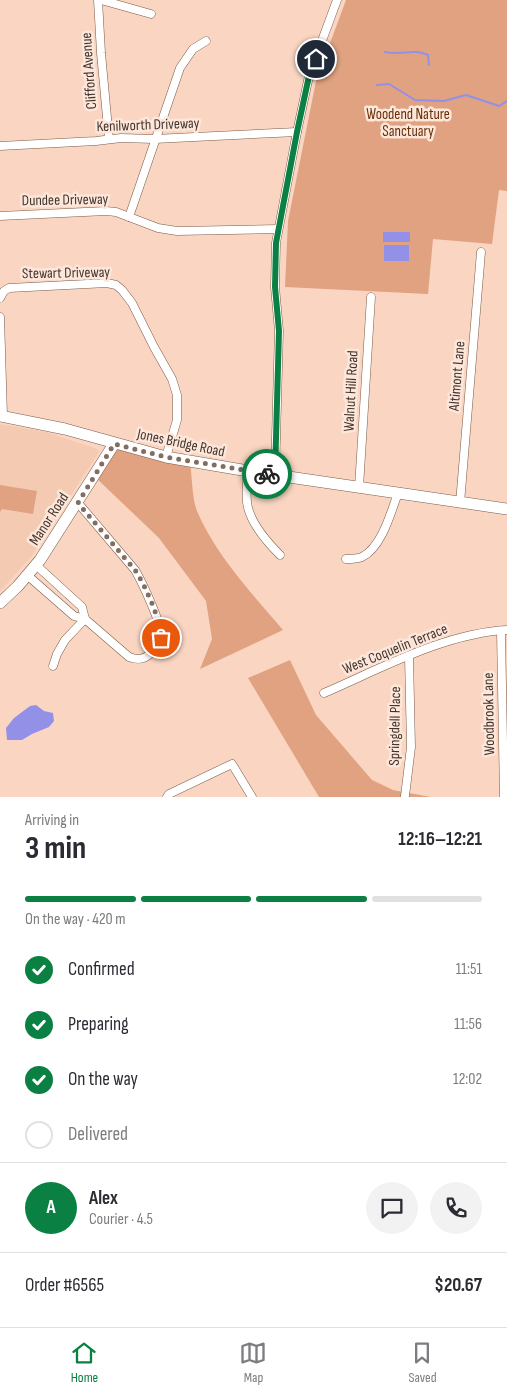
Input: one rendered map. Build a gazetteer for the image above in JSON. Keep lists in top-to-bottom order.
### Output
{
  "streets": {
    "main road": ["Jones Bridge Road", "Manor Road"],
    "street": [
      "Clifford Avenue",
      "Kenilworth Driveway",
      "Dundee Driveway",
      "Stewart Driveway",
      "Altimont Lane",
      "Walnut Hill Road",
      "West Coquelin Terrace",
      "Woodbrook Lane",
      "Springdell Place"
    ]
  },
  "crossings": [
    ["Clifford Avenue", "Kenilworth Driveway"],
    ["Stewart Driveway", "Jones Bridge Road"],
    ["Altimont Lane", "Jones Bridge Road"],
    ["Walnut Hill Road", "Jones Bridge Road"],
    ["Jones Bridge Road", "Manor Road"],
    ["West Coquelin Terrace", "Woodbrook Lane"],
    ["West Coquelin Terrace", "Springdell Place"]
  ],
  "parks": ["Woodend Nature Sanctuary"],
  "page": {
    "heading": ["3 min", "Arriving in", "12:16–12:21"],
    "panel": [
      "Alex",
      "Courier · 4.5",
      "Order #6565",
      "$20.67"
    ],
    "bar": "On the way · 420 m",
    "list": [
      ["Confirmed", "11:51"],
      ["Preparing", "11:56"],
      ["On the way", "12:02"],
      "Delivered"
    ],
    "round": "A",
    "tabs": ["Home", "Map", "Saved"]
  }
}
